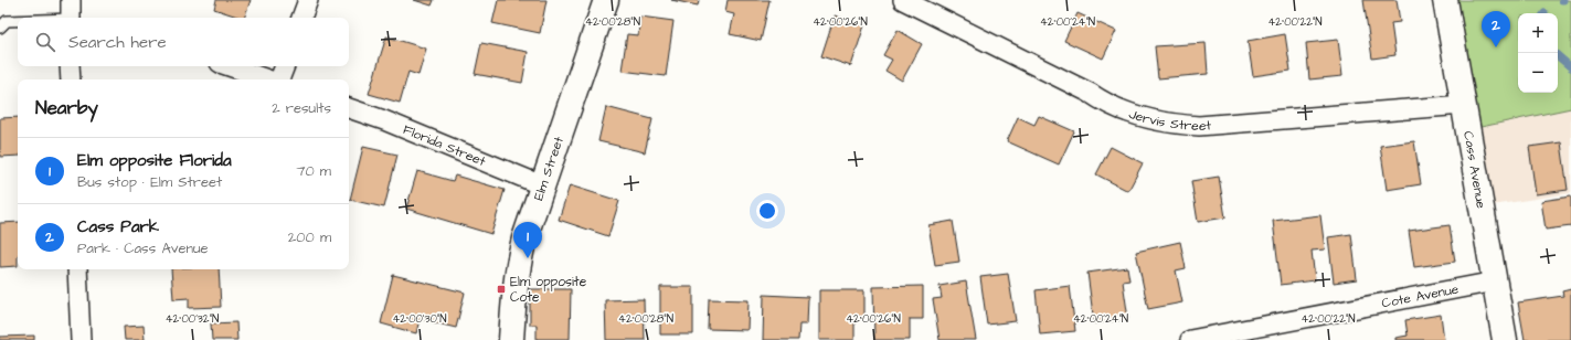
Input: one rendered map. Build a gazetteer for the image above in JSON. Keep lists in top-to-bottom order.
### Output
{
  "streets": {
    "street": [
      "Jervis Street",
      "Florida Street",
      "Elm Street",
      "Cass Avenue",
      "Cote Avenue"
    ]
  },
  "crossings": [
    ["Jervis Street", "Cass Avenue"],
    ["Florida Street", "Elm Street"],
    ["Cass Avenue", "Cote Avenue"]
  ],
  "places": {
    "transit": ["Elm opposite Cote"]
  },
  "page": {
    "pins": ["2", "1"],
    "map_buttons": ["+", "−"],
    "search": "Search here",
    "heading": ["Nearby", "2 results"],
    "list": [
      {
        "mark": "1",
        "name": "Elm opposite Florida",
        "note": "Bus stop · Elm Street",
        "value": "70 m"
      },
      {
        "mark": "2",
        "name": "Cass Park",
        "note": "Park · Cass Avenue",
        "value": "200 m"
      }
    ]
  },
  "coordinates": [
    "42°00'28\"N",
    "42°00'26\"N",
    "42°00'24\"N",
    "42°00'22\"N",
    "42°00'32\"N",
    "42°00'30\"N"
  ]
}
